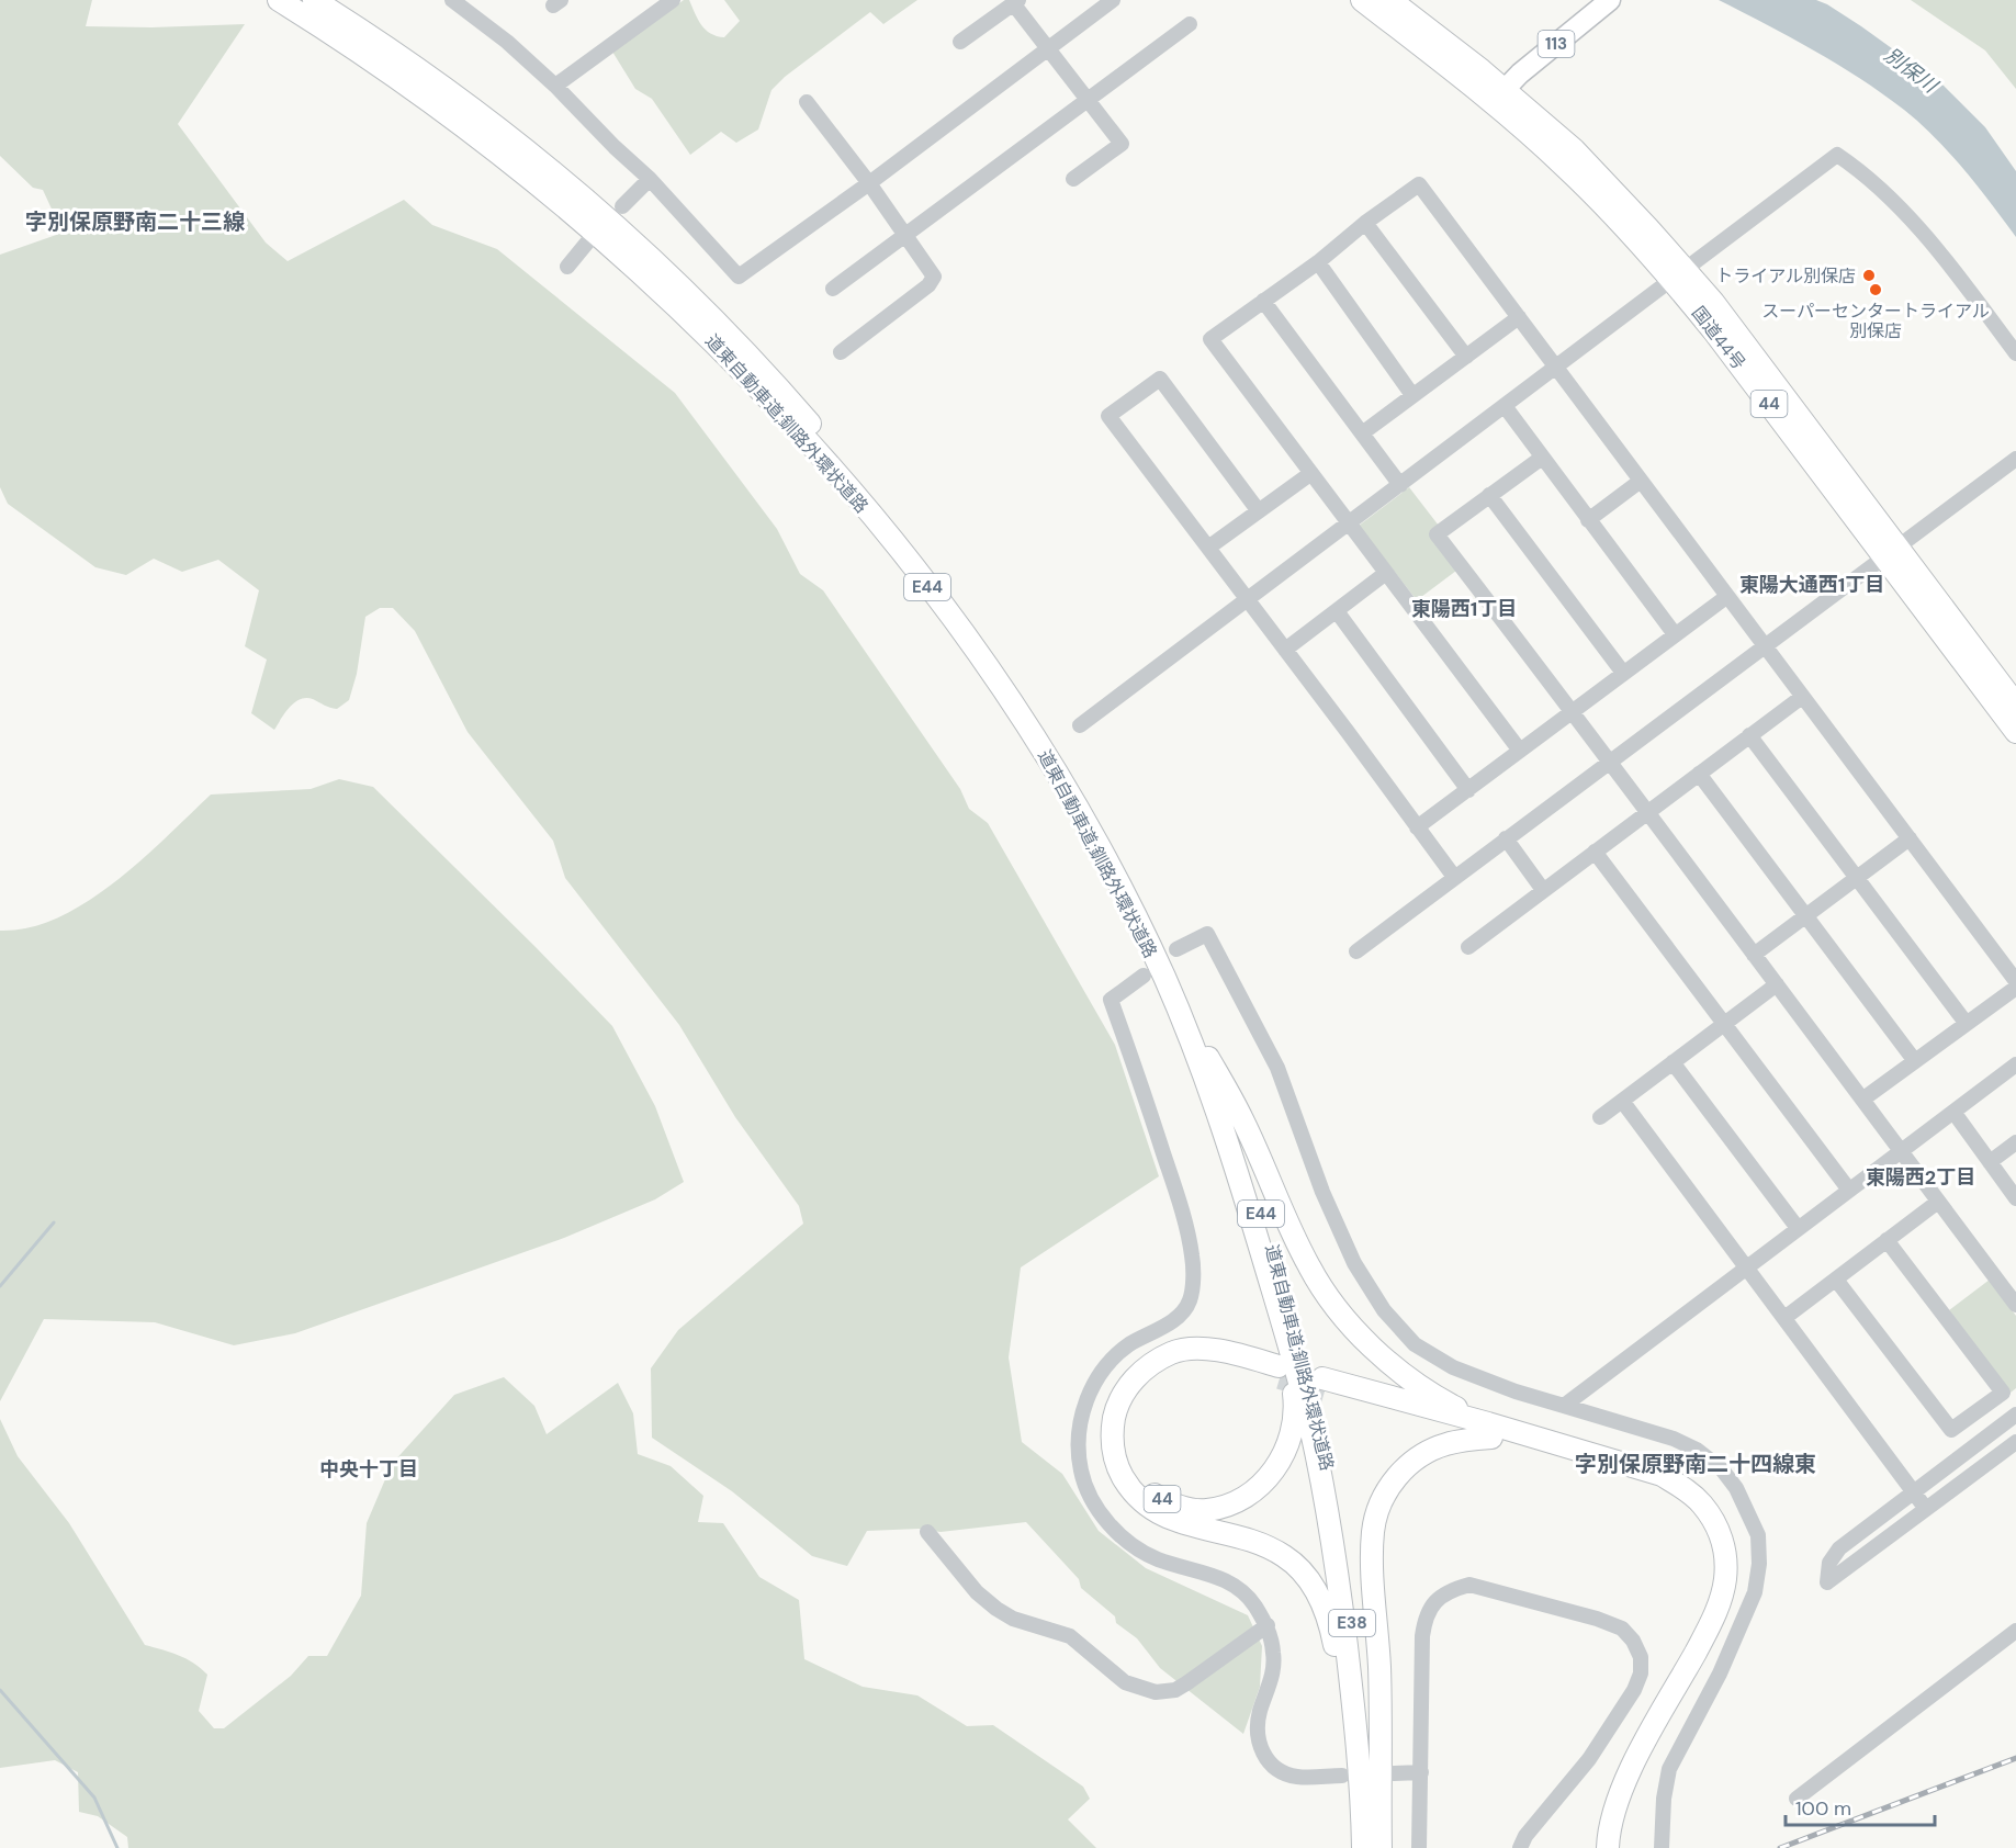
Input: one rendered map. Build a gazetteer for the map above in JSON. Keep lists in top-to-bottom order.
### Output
{
  "streets": {
    "highway": [
      "国道44号",
      "44",
      "道東自動車道;釧路外環状道路",
      "E44",
      "E38"
    ],
    "main road": ["113"]
  },
  "crossings": [
    ["113", "国道44号"],
    ["44", "道東自動車道;釧路外環状道路"]
  ],
  "districts": [
    "字別保原野南二十三線",
    "東陽大通西1丁目",
    "東陽西1丁目",
    "東陽西2丁目",
    "字別保原野南二十四線東",
    "中央十丁目"
  ],
  "water": ["別保川"],
  "places": ["トライアル別保店", "スーパーセンタートライアル 別保店"],
  "scale_bar": "100 m"
}
